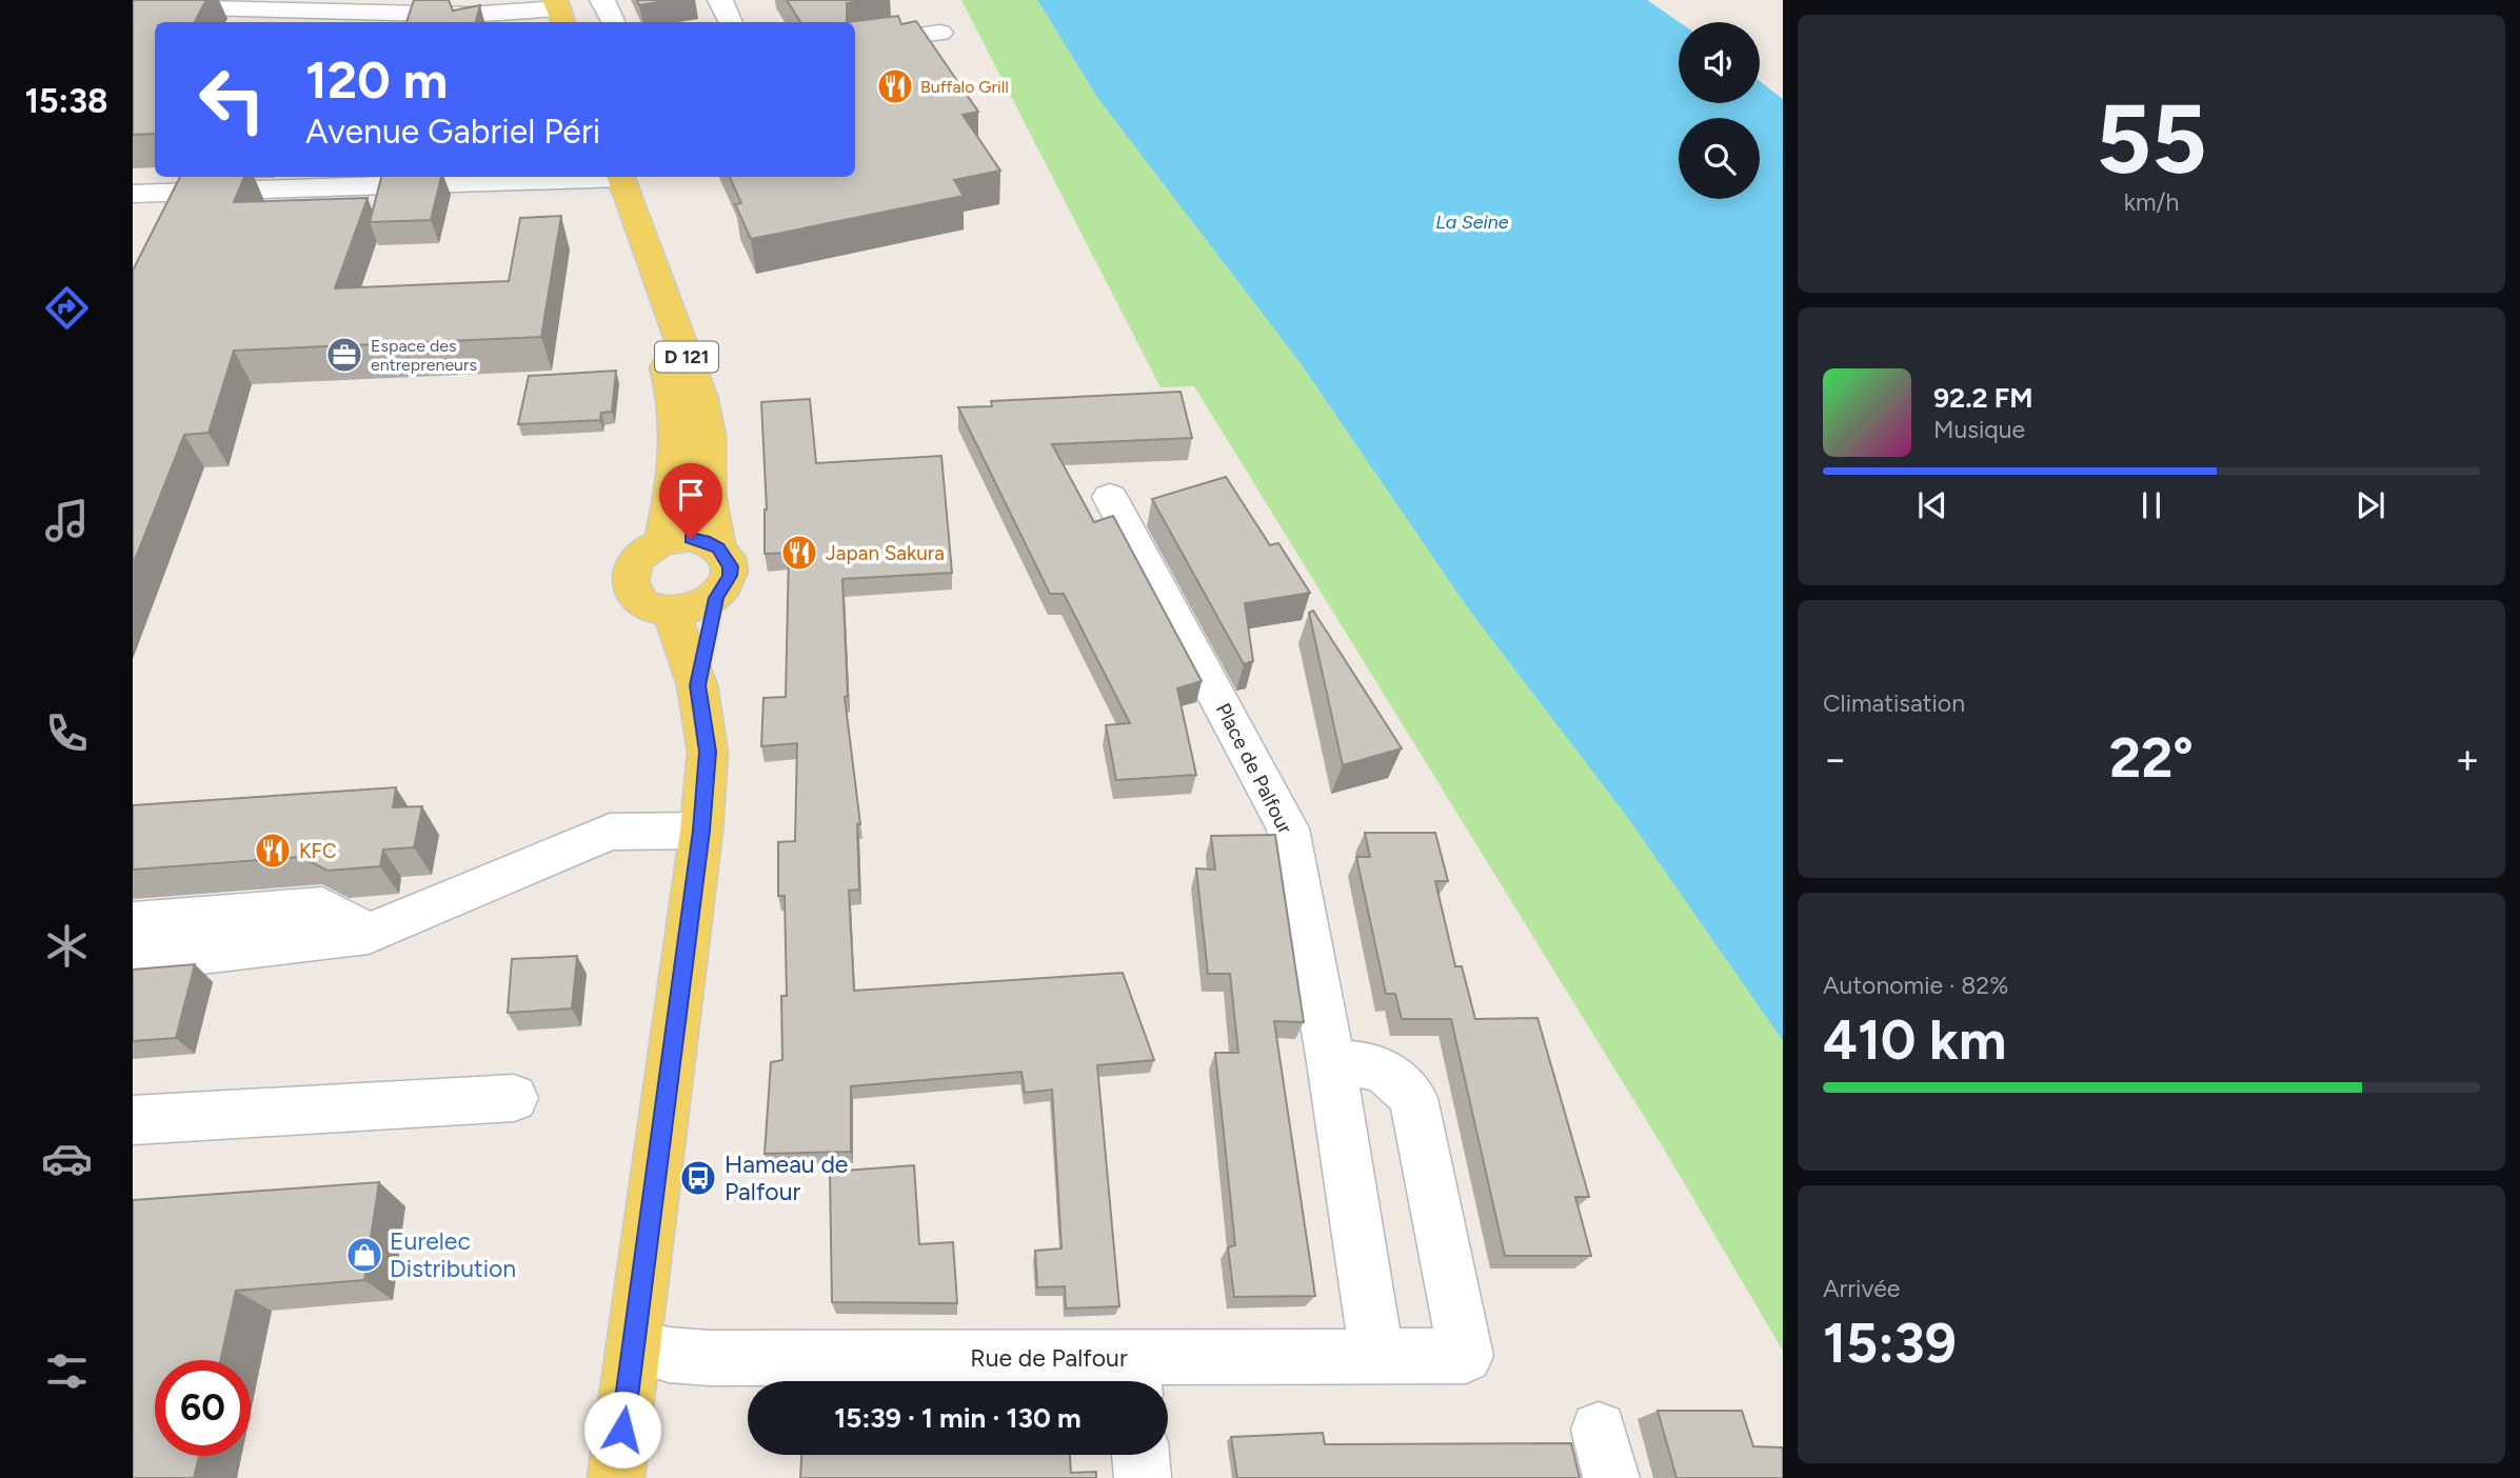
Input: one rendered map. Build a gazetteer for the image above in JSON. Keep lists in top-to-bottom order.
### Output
{
  "streets": {
    "main road": ["D 121"],
    "street": ["Place de Palfour", "Rue de Palfour"]
  },
  "crossings": [
    ["Place de Palfour", "Rue de Palfour"]
  ],
  "water": ["La Seine"],
  "places": {
    "restaurant": ["Buffalo Grill", "Japan Sakura", "KFC"],
    "office": ["Espace des entrepreneurs"],
    "bus stop": ["Hameau de Palfour"],
    "shop": ["Eurelec Distribution"]
  },
  "page": {
    "tabs": "15:38",
    "tile": [
      ["55", "km/h"],
      "Climatisation",
      ["Autonomie · 82%", "410 km"],
      ["Arrivée", "15:39"]
    ],
    "turn": ["120 m", "Avenue Gabriel Péri"],
    "song": ["92.2 FM", "Musique"],
    "heat": ["−", "22°", "+"],
    "limit": "60",
    "trip": "15:39 · 1 min · 130 m"
  }
}
